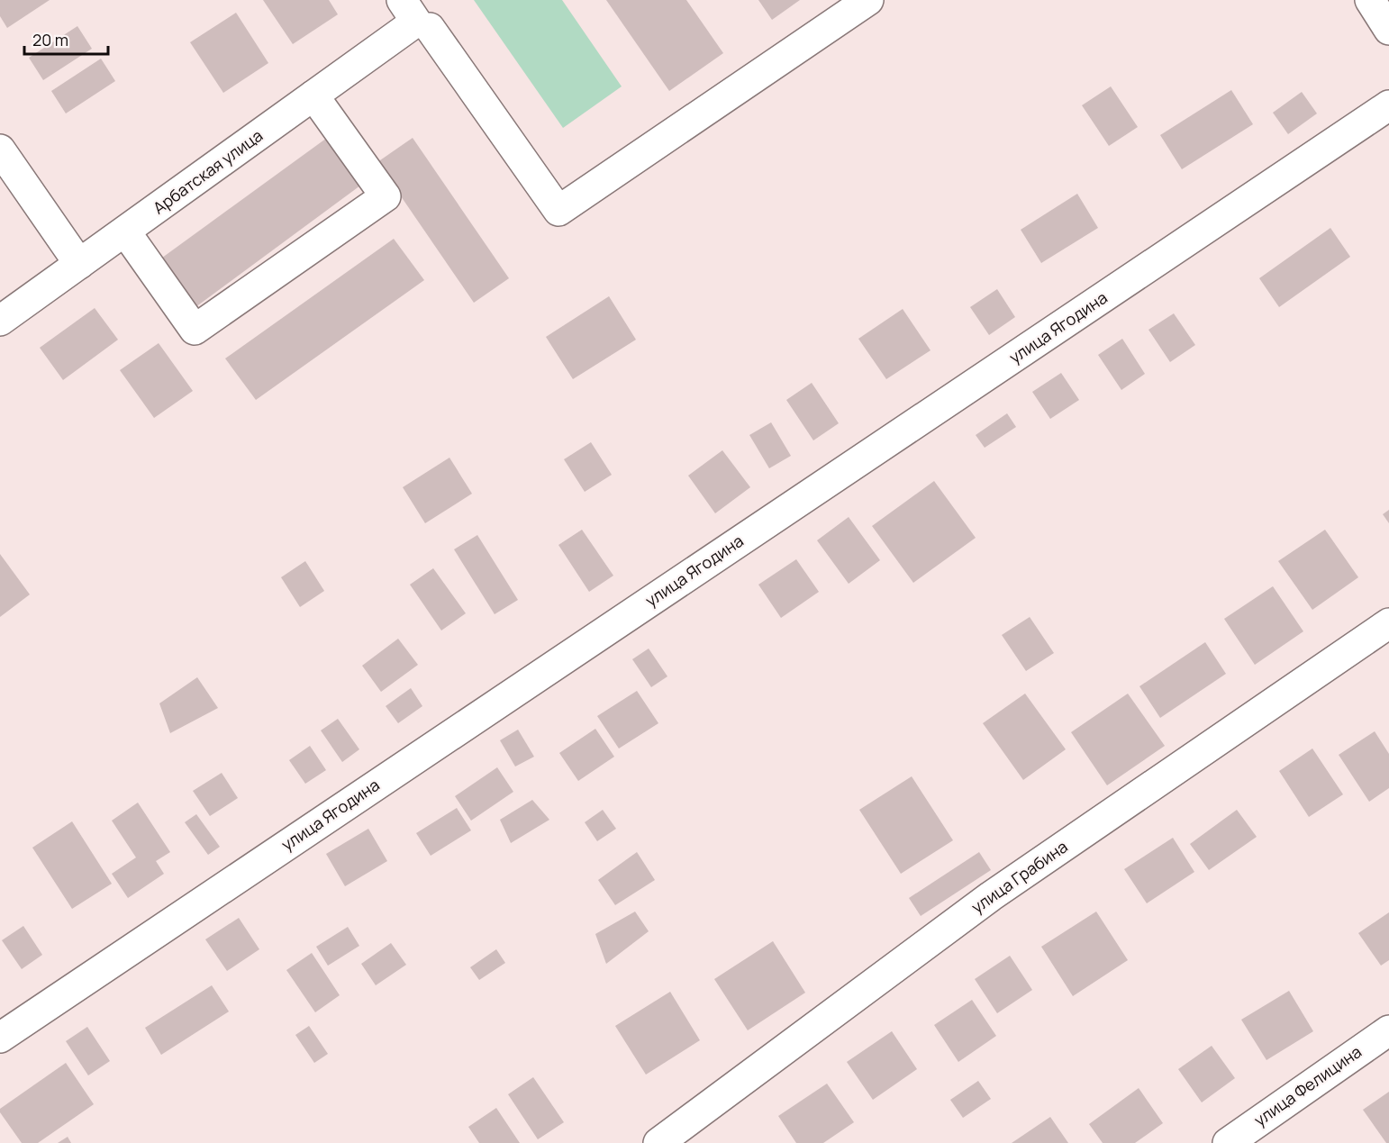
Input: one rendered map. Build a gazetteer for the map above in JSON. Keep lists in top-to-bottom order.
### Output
{
  "streets": {
    "street": [
      "Арбатская улица",
      "улица Ягодина",
      "улица Грабина",
      "улица Фелицина"
    ]
  },
  "scale_bar": "20 m"
}
